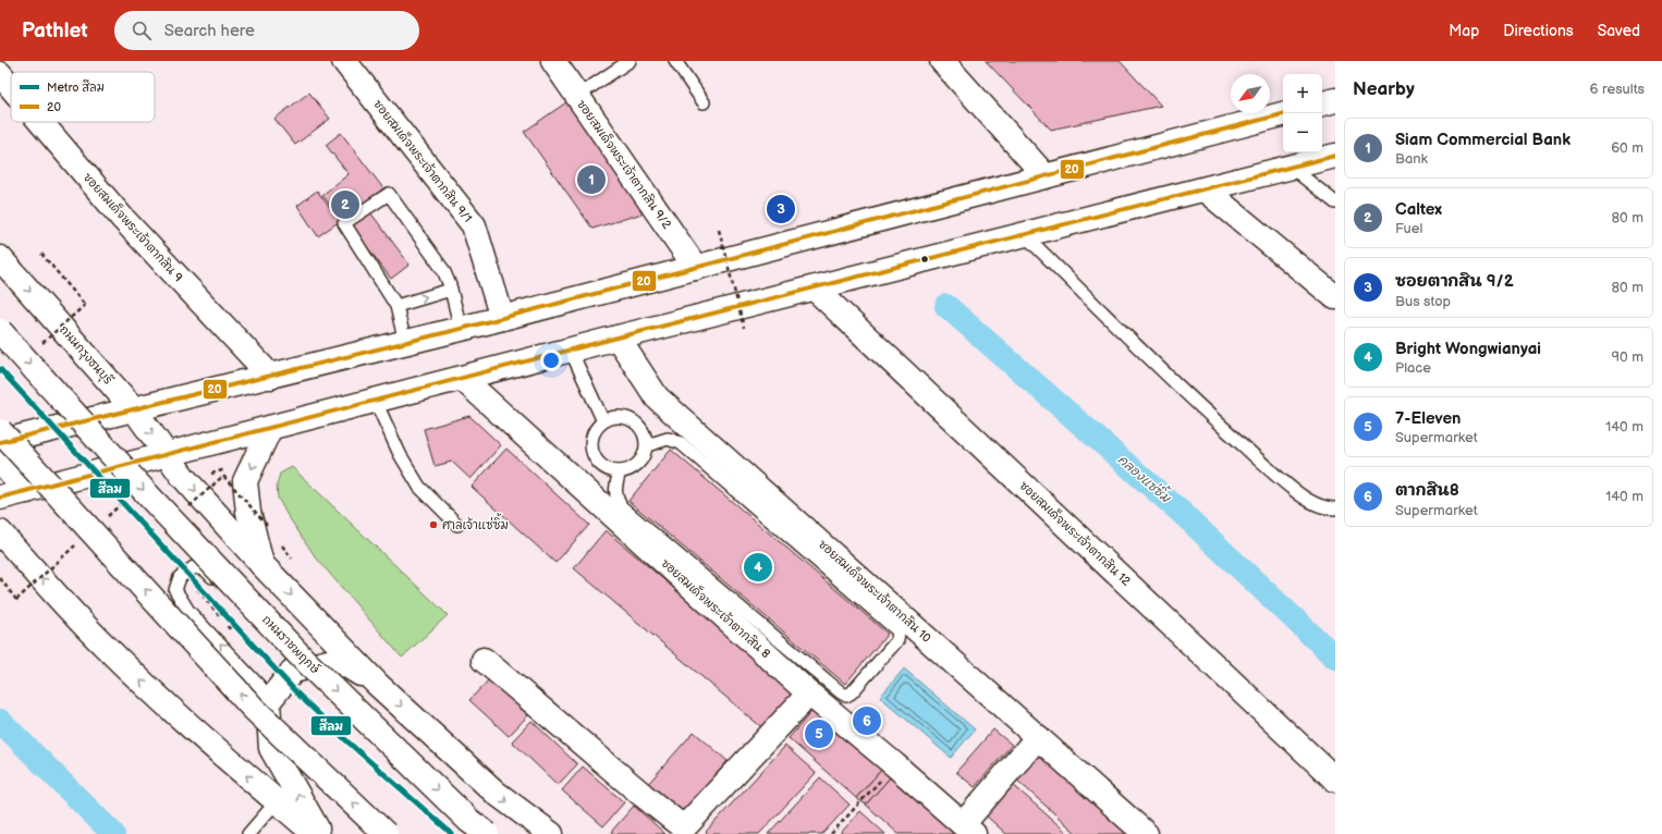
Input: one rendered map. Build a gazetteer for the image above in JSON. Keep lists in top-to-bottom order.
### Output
{
  "streets": {
    "main road": [
      "ซอยสมเด็จพระเจ้าตากสิน 9/1",
      "ซอยสมเด็จพระเจ้าตากสิน 9/2",
      "ซอยสมเด็จพระเจ้าตากสิน 9",
      "ถนนกรุงธนบุรี",
      "ซอยสมเด็จพระเจ้าตากสิน 12",
      "ซอยสมเด็จพระเจ้าตากสิน 10",
      "ซอยสมเด็จพระเจ้าตากสิน 8",
      "ถนนราชพฤกษ์"
    ]
  },
  "water": ["คลองแซ่ซิ้ม"],
  "places": ["ศาลเจ้าแซ่ซิ้ม"],
  "lines": ["transit line 20", "metro line สีลม"],
  "legend": ["Metro สีลม", "20"],
  "north": "bottom left",
  "page": {
    "header": "Pathlet",
    "search": "Search here",
    "nav": ["Map", "Directions", "Saved"],
    "heading": ["Nearby", "6 results"],
    "map_buttons": ["+", "−"],
    "list": [
      {
        "mark": "1",
        "name": "Siam Commercial Bank",
        "note": "Bank",
        "value": "60 m"
      },
      {
        "mark": "2",
        "name": "Caltex",
        "note": "Fuel",
        "value": "80 m"
      },
      {
        "mark": "3",
        "name": "ซอยตากสิน 9/2",
        "note": "Bus stop",
        "value": "80 m"
      },
      {
        "mark": "4",
        "name": "Bright Wongwianyai",
        "note": "Place",
        "value": "90 m"
      },
      {
        "mark": "5",
        "name": "7-Eleven",
        "note": "Supermarket",
        "value": "140 m"
      },
      {
        "mark": "6",
        "name": "ตากสิน8",
        "note": "Supermarket",
        "value": "140 m"
      }
    ],
    "pins": [
      "1",
      "2",
      "3",
      "4",
      "6",
      "5"
    ]
  }
}
